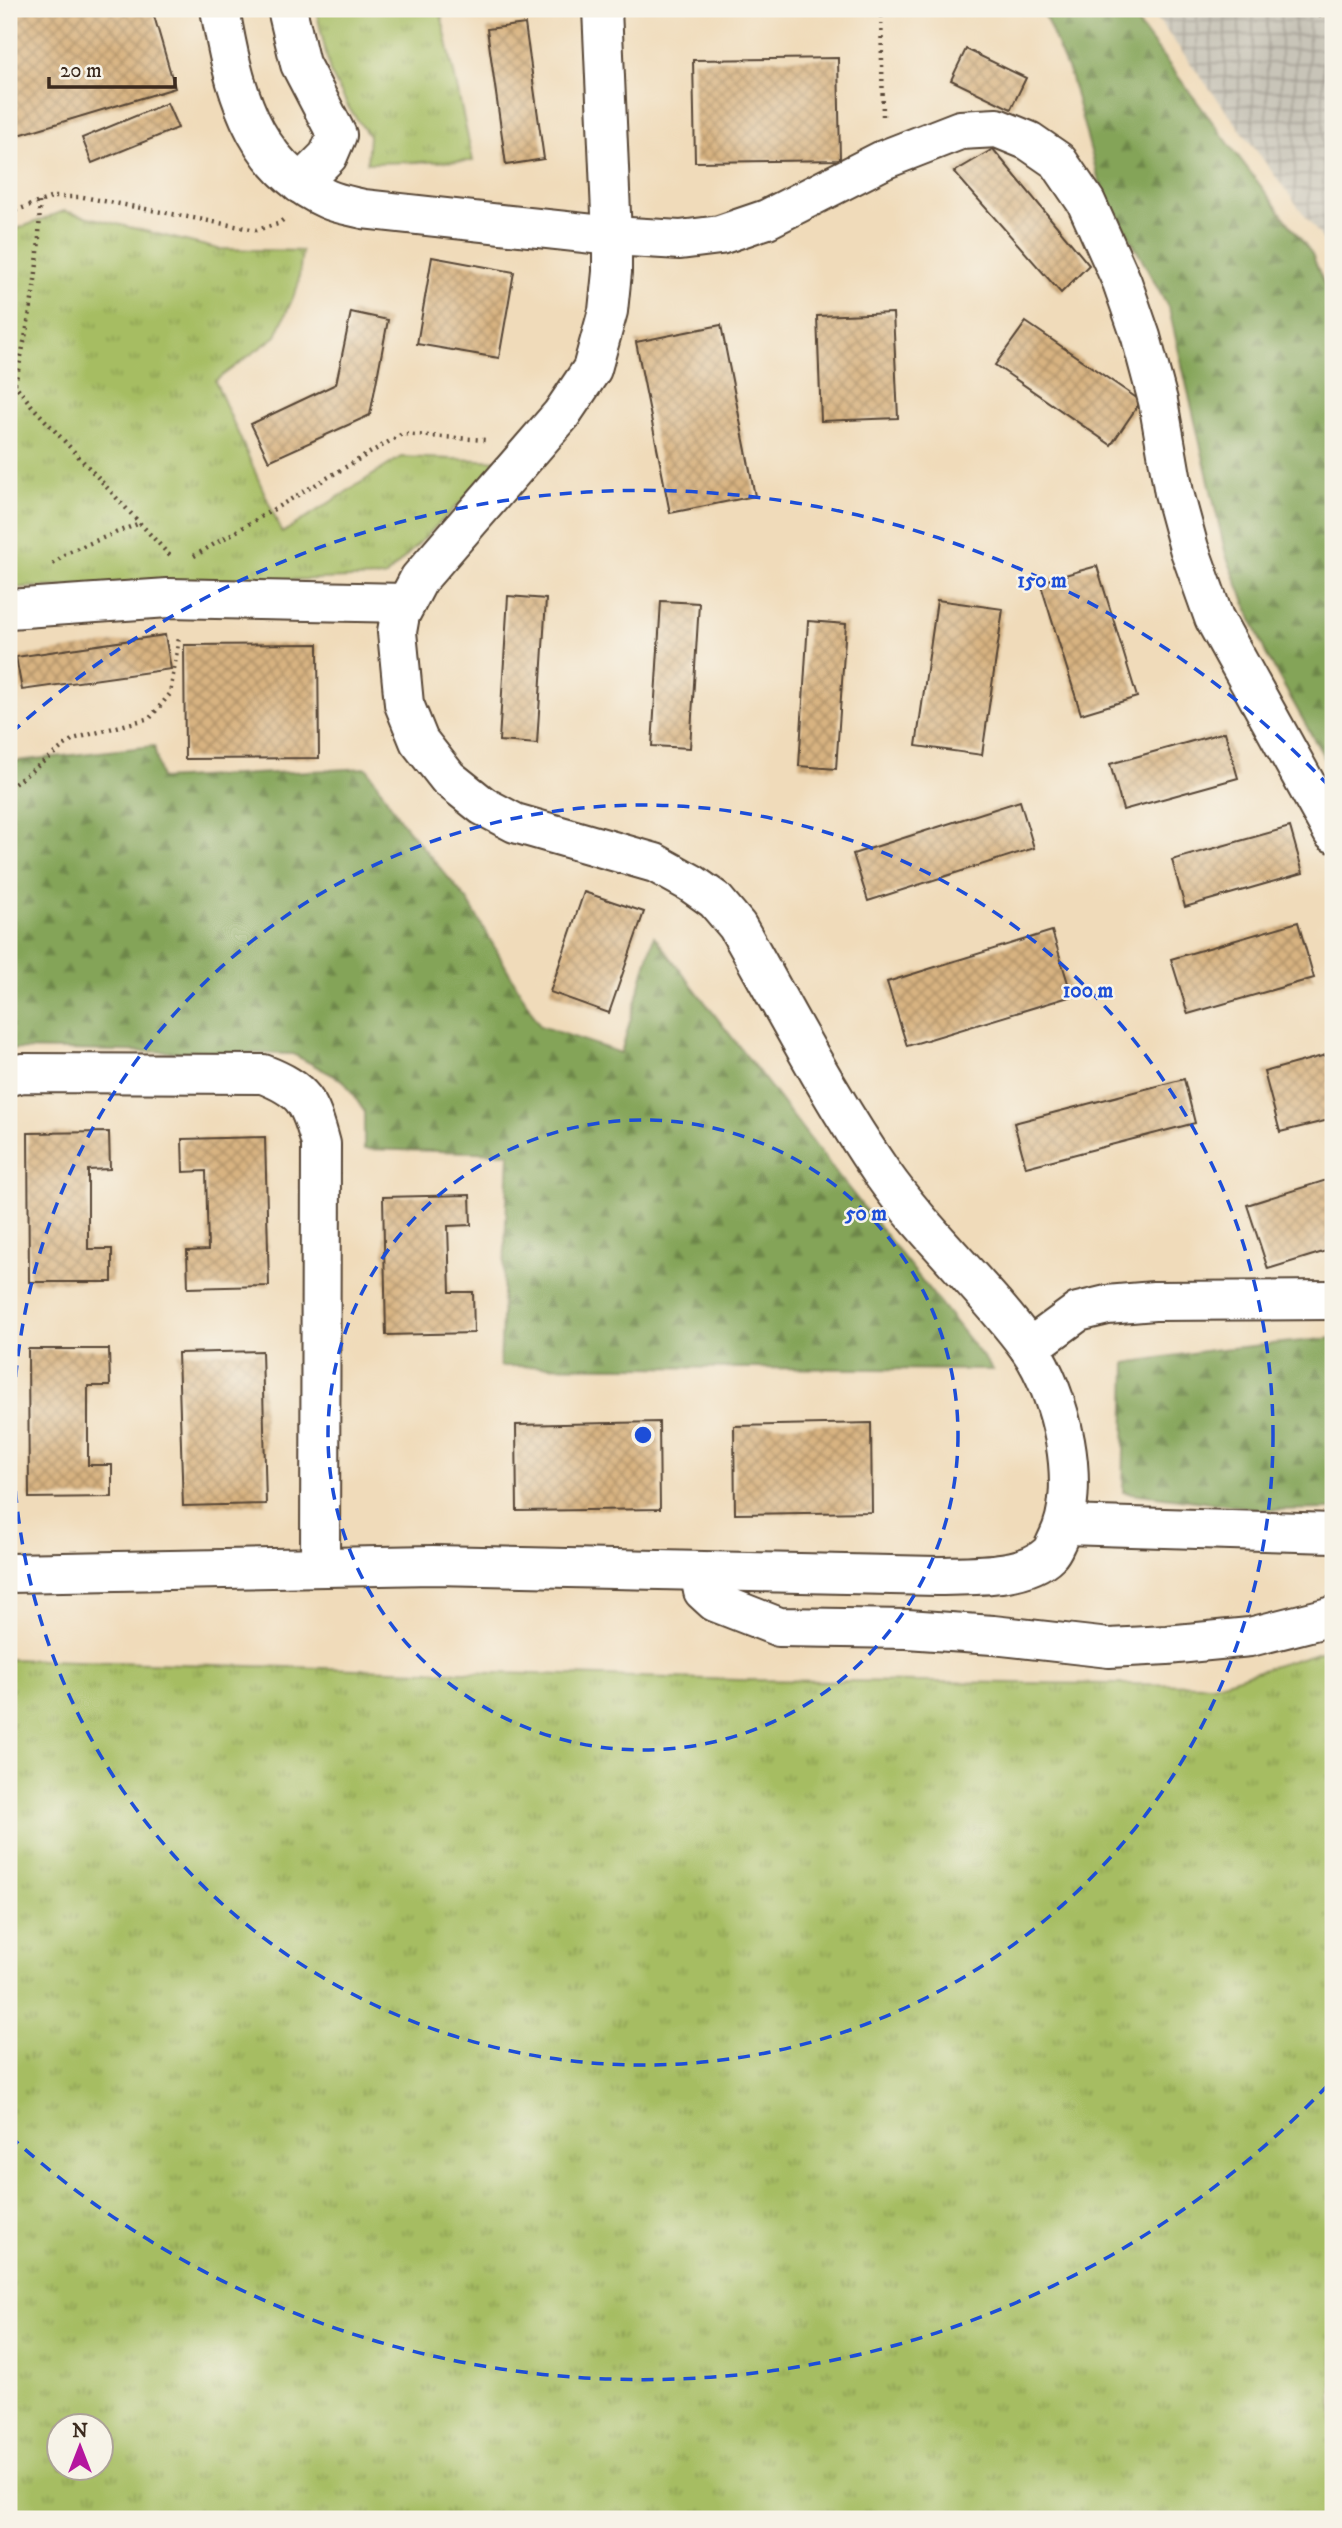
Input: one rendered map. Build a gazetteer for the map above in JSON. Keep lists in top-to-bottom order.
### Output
{
  "scale_bar": "20 m",
  "north": "top",
  "rings": ["150 m", "100 m", "50 m"]
}
